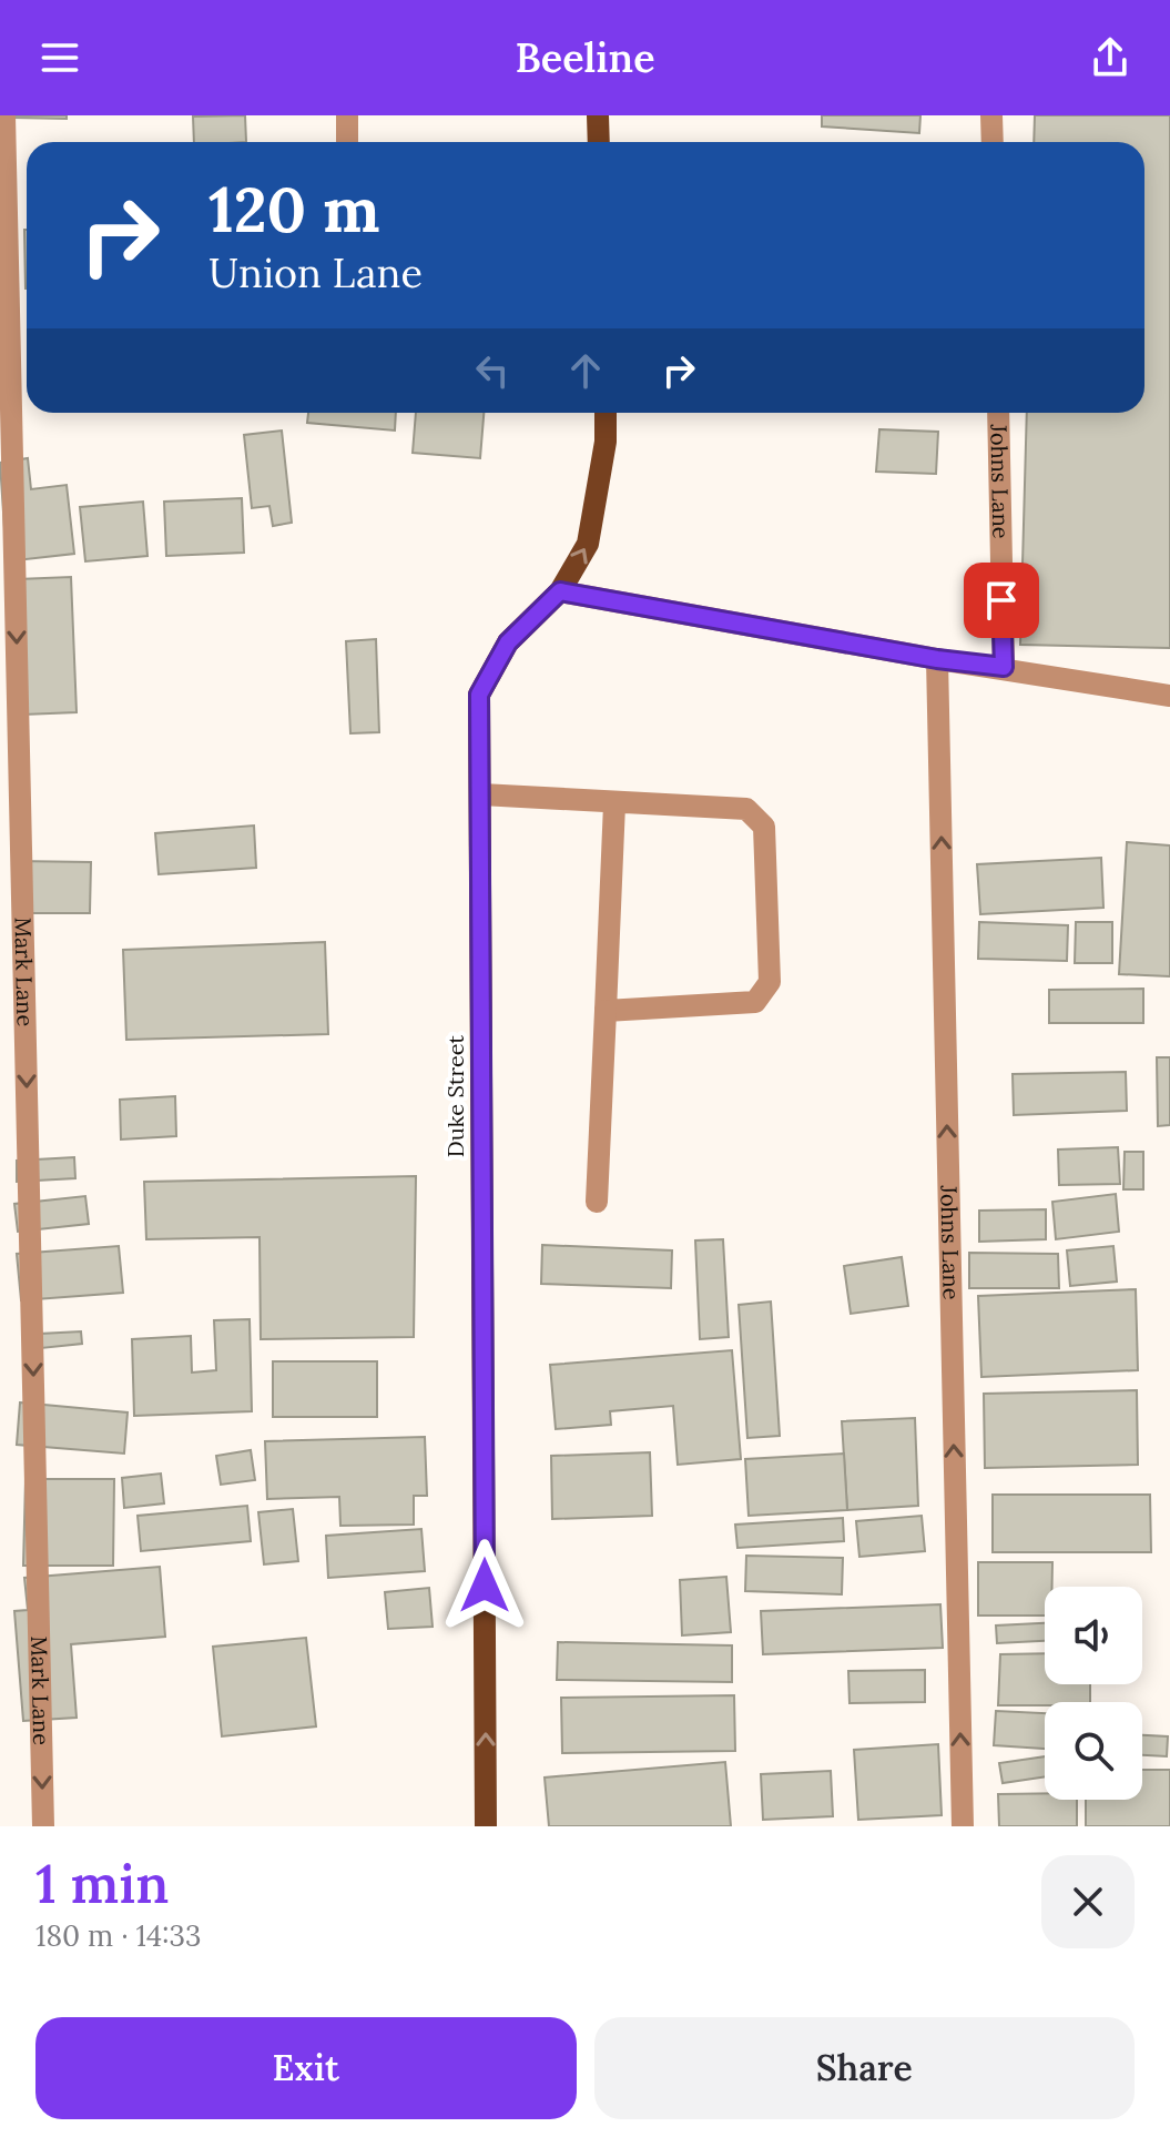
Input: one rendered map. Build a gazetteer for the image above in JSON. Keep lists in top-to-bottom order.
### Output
{
  "streets": {
    "main road": ["Duke Street"],
    "street": ["Johns Lane", "Mark Lane"]
  },
  "one_way": ["Johns Lane", "Mark Lane", "Duke Street"],
  "page": {
    "header": "Beeline",
    "turn": ["120 m", "Union Lane"],
    "heading": ["1 min", "180 m · 14:33"],
    "buttons": ["Exit", "Share"]
  }
}
